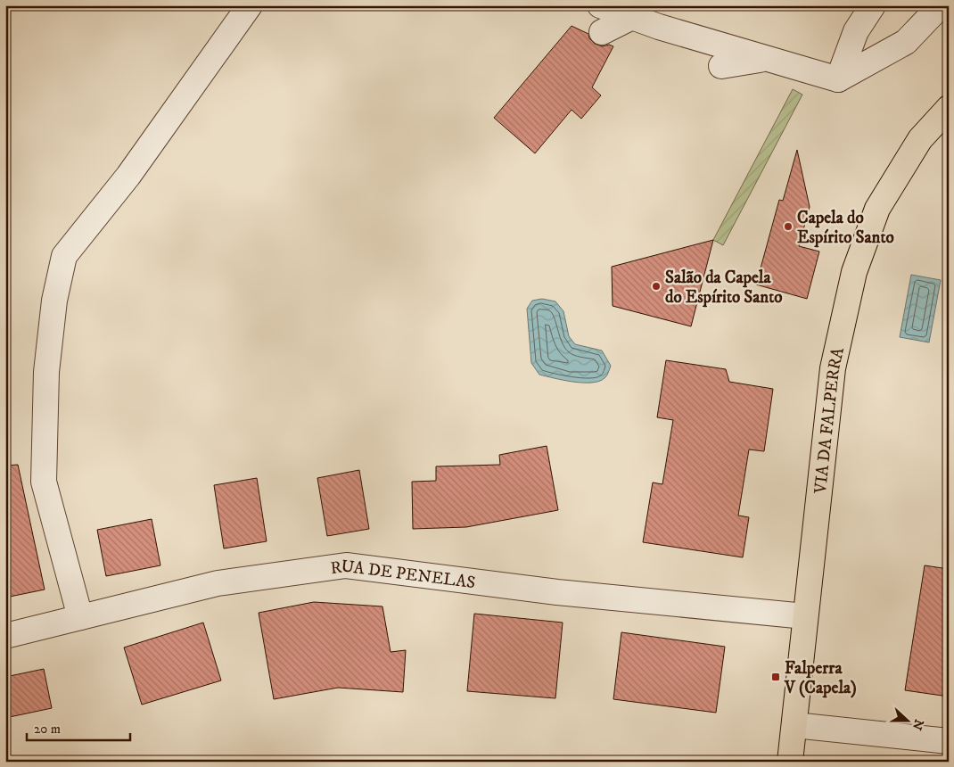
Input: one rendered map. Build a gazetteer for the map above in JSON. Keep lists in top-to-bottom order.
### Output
{
  "streets": {
    "main road": ["VIA DA FALPERRA"],
    "street": ["RUA DE PENELAS"]
  },
  "crossings": [
    ["VIA DA FALPERRA", "RUA DE PENELAS"]
  ],
  "places": {
    "other": ["Capela do Espírito Santo", "Salão da Capela do Espírito Santo"],
    "transit": ["Falperra V (Capela)"]
  },
  "scale_bar": "20 m",
  "north": "right"
}
